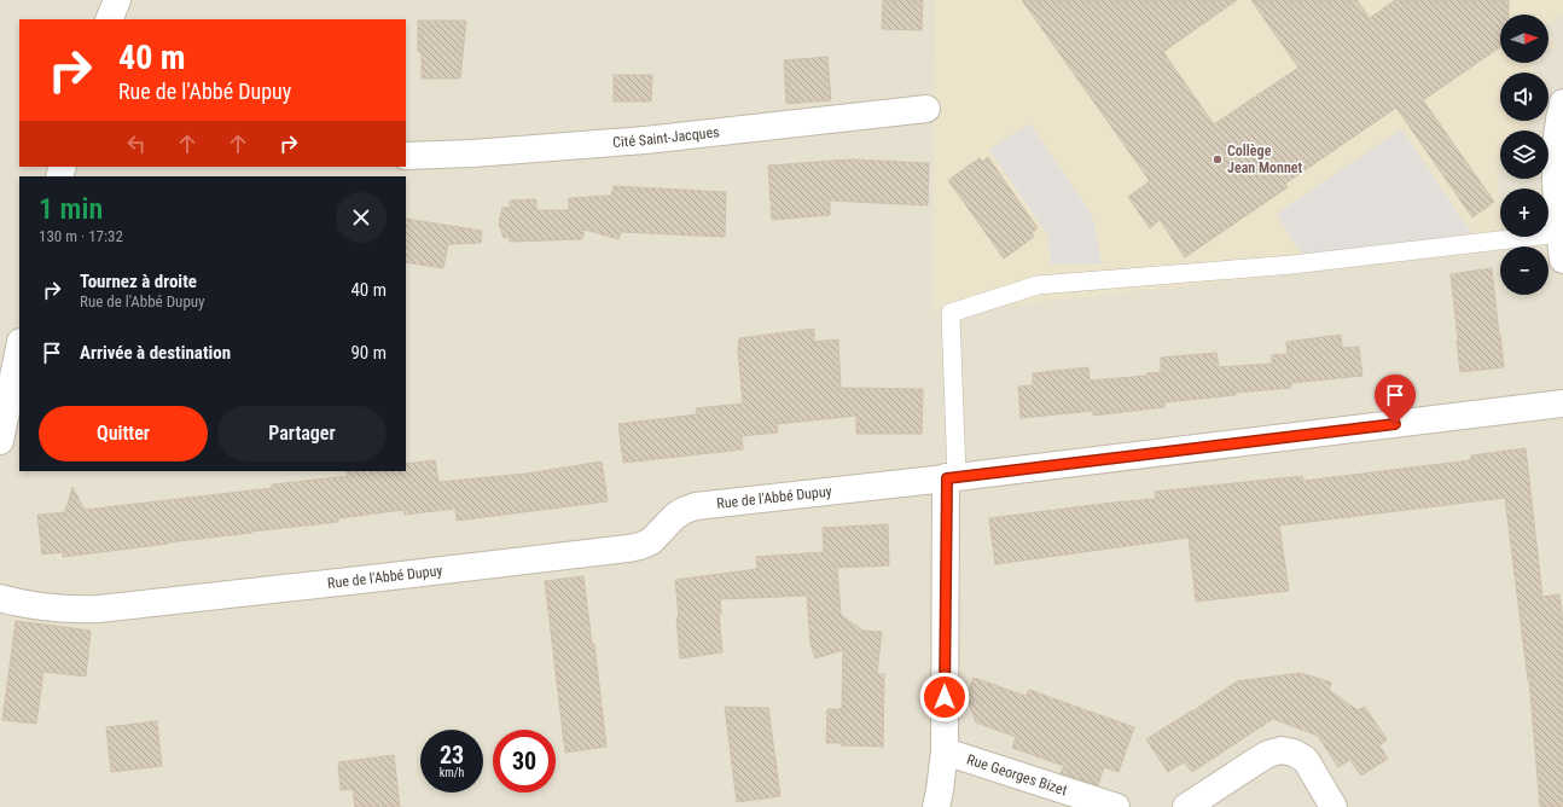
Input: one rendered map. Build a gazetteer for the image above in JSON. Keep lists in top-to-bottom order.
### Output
{
  "streets": {
    "street": ["Cité Saint-Jacques", "Rue de l'Abbé Dupuy", "Rue Georges Bizet"]
  },
  "places": ["Collège Jean Monnet"],
  "north": "right",
  "page": {
    "map_buttons": ["+", "−"],
    "turn": ["40 m", "Rue de l'Abbé Dupuy"],
    "heading": ["1 min", "130 m · 17:32"],
    "list": [
      {
        "name": "Tournez à droite",
        "note": "Rue de l'Abbé Dupuy",
        "value": "40 m"
      },
      {
        "name": "Arrivée à destination",
        "value": "90 m"
      }
    ],
    "buttons": ["Quitter", "Partager"],
    "speed": "23 km/h",
    "limit": "30"
  }
}
